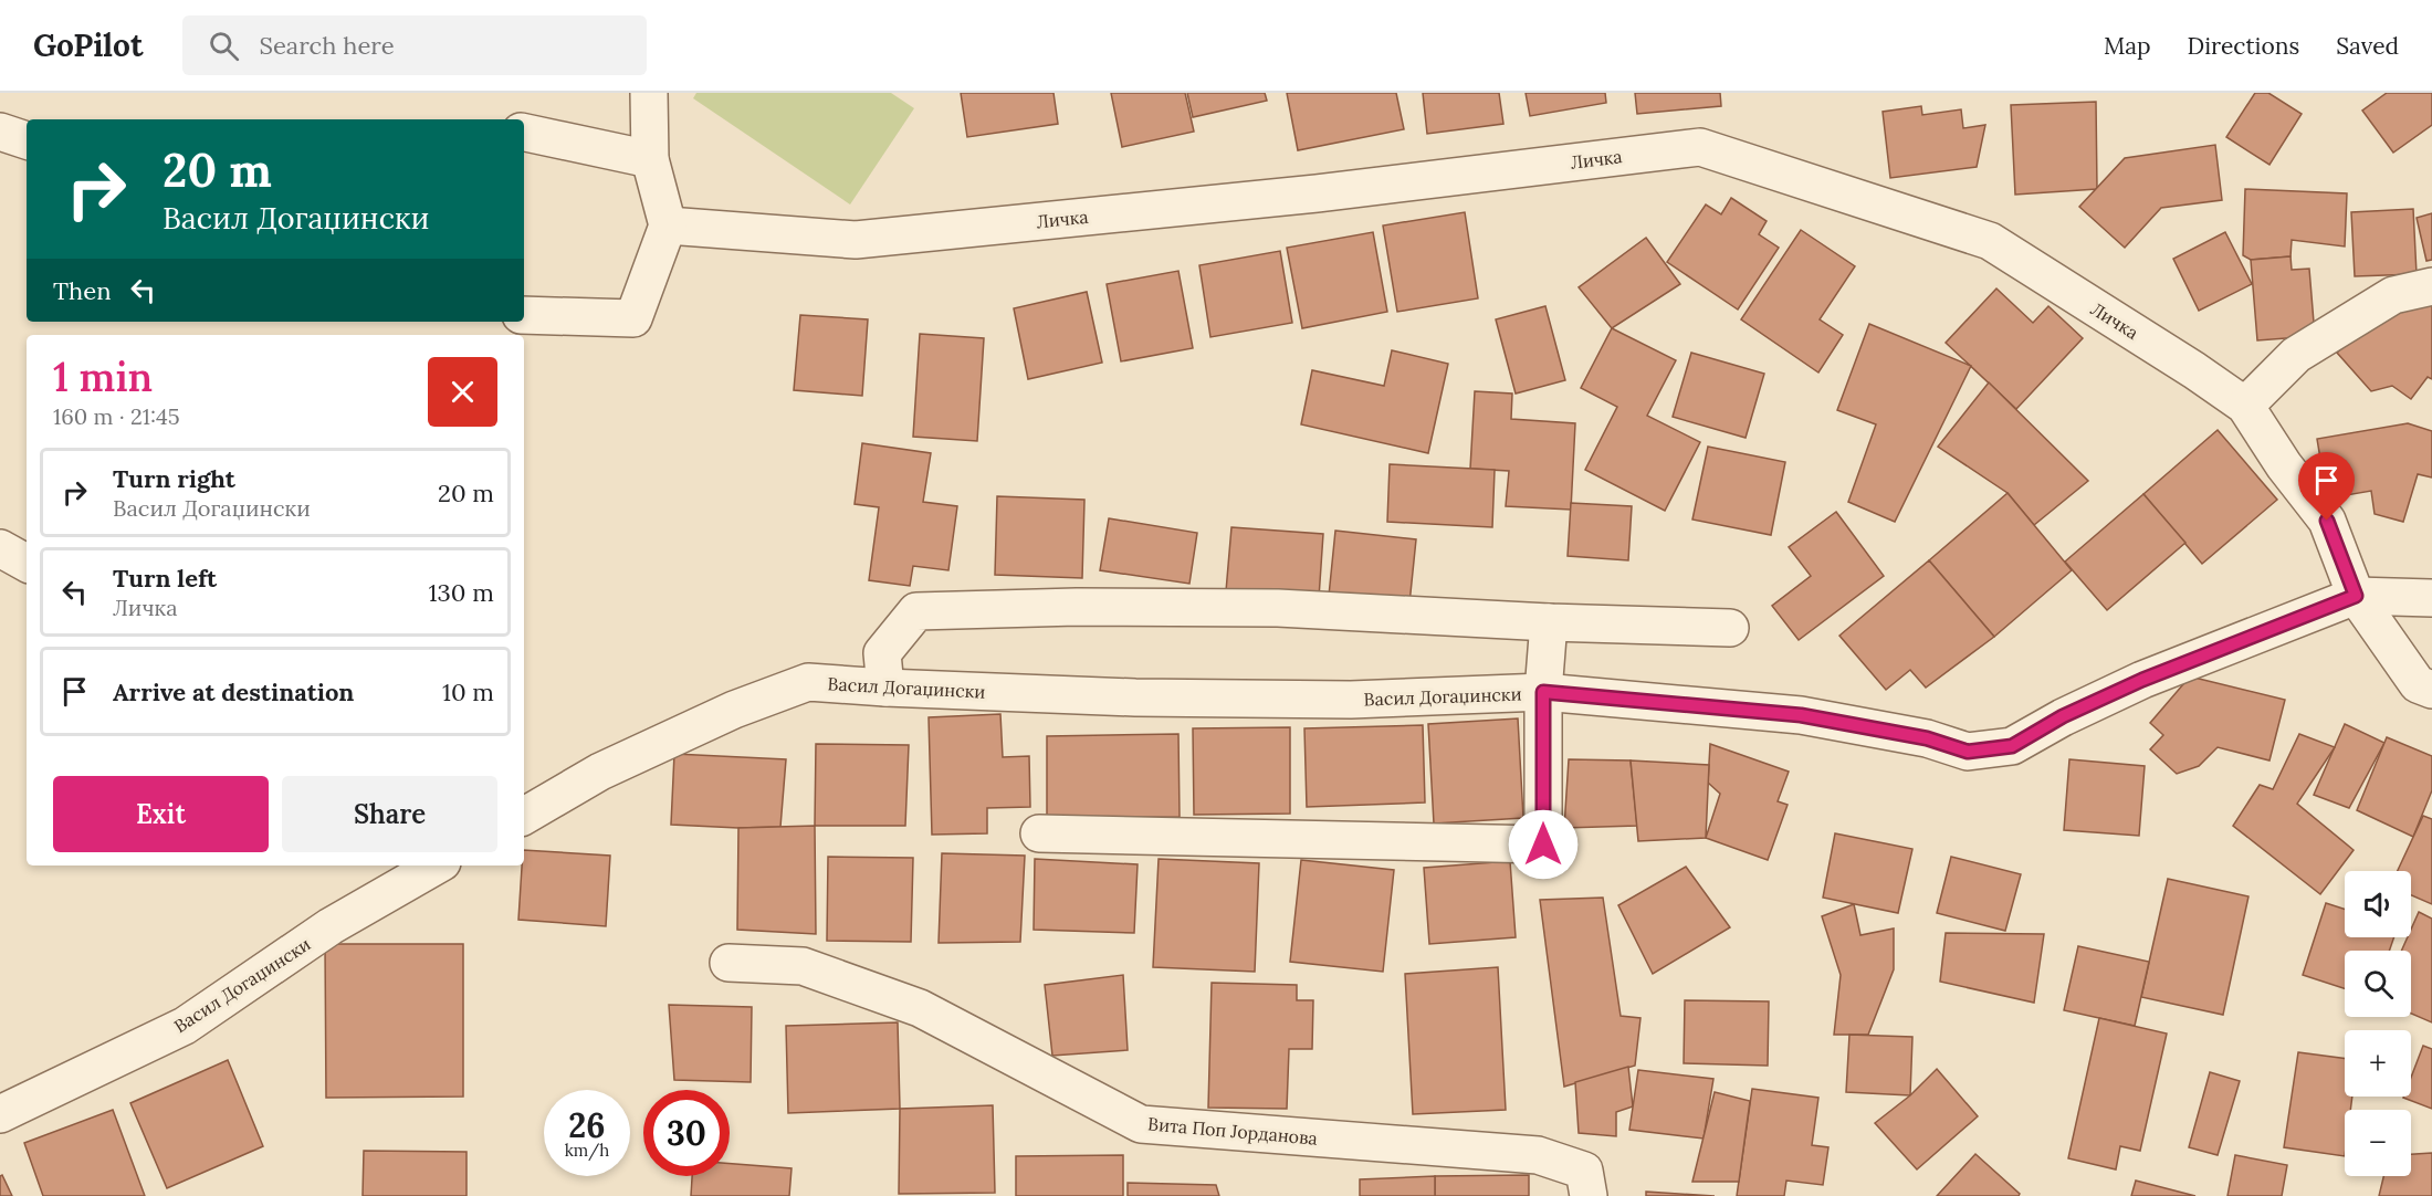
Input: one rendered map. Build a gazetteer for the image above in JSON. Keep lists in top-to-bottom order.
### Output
{
  "streets": {
    "street": ["Личка", "Васил Догаџински", "Вита Поп Јорданова"]
  },
  "crossings": [
    ["Личка", "Васил Догаџински"]
  ],
  "page": {
    "header": "GoPilot",
    "search": "Search here",
    "nav": ["Map", "Directions", "Saved"],
    "turn": ["20 m", "Васил Догаџински"],
    "then": "Then",
    "heading": ["1 min", "160 m · 21:45"],
    "list": [
      {
        "name": "Turn right",
        "note": "Васил Догаџински",
        "value": "20 m"
      },
      {
        "name": "Turn left",
        "note": "Личка",
        "value": "130 m"
      },
      {
        "name": "Arrive at destination",
        "value": "10 m"
      }
    ],
    "buttons": ["Exit", "Share"],
    "map_buttons": ["+", "−"],
    "speed": "26 km/h",
    "limit": "30"
  }
}
